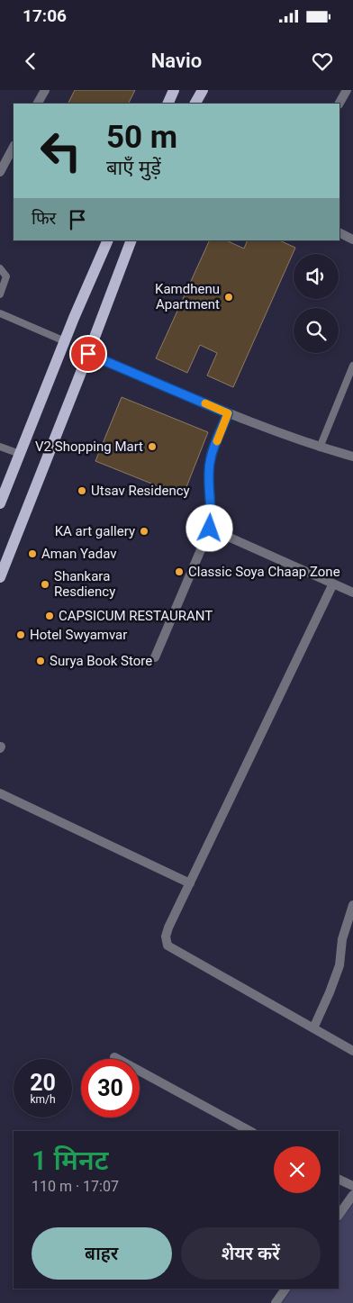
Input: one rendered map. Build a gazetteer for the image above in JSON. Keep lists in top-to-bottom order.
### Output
{
  "places": [
    "Kamdhenu Apartment",
    "V2 Shopping Mart",
    "Utsav Residency",
    "KA art gallery",
    "Aman Yadav",
    "Classic Soya Chaap Zone",
    "Shankara Resdiency",
    "CAPSICUM RESTAURANT",
    "Hotel Swyamvar",
    "Surya Book Store"
  ],
  "page": {
    "status": "17:06",
    "header": "Navio",
    "turn": ["50 m", "बाएँ मुड़ें"],
    "then": "फिर",
    "speed": "20 km/h",
    "limit": "30",
    "heading": ["1 मिनट", "110 m · 17:07"],
    "buttons": ["बाहर", "शेयर करें"]
  }
}
